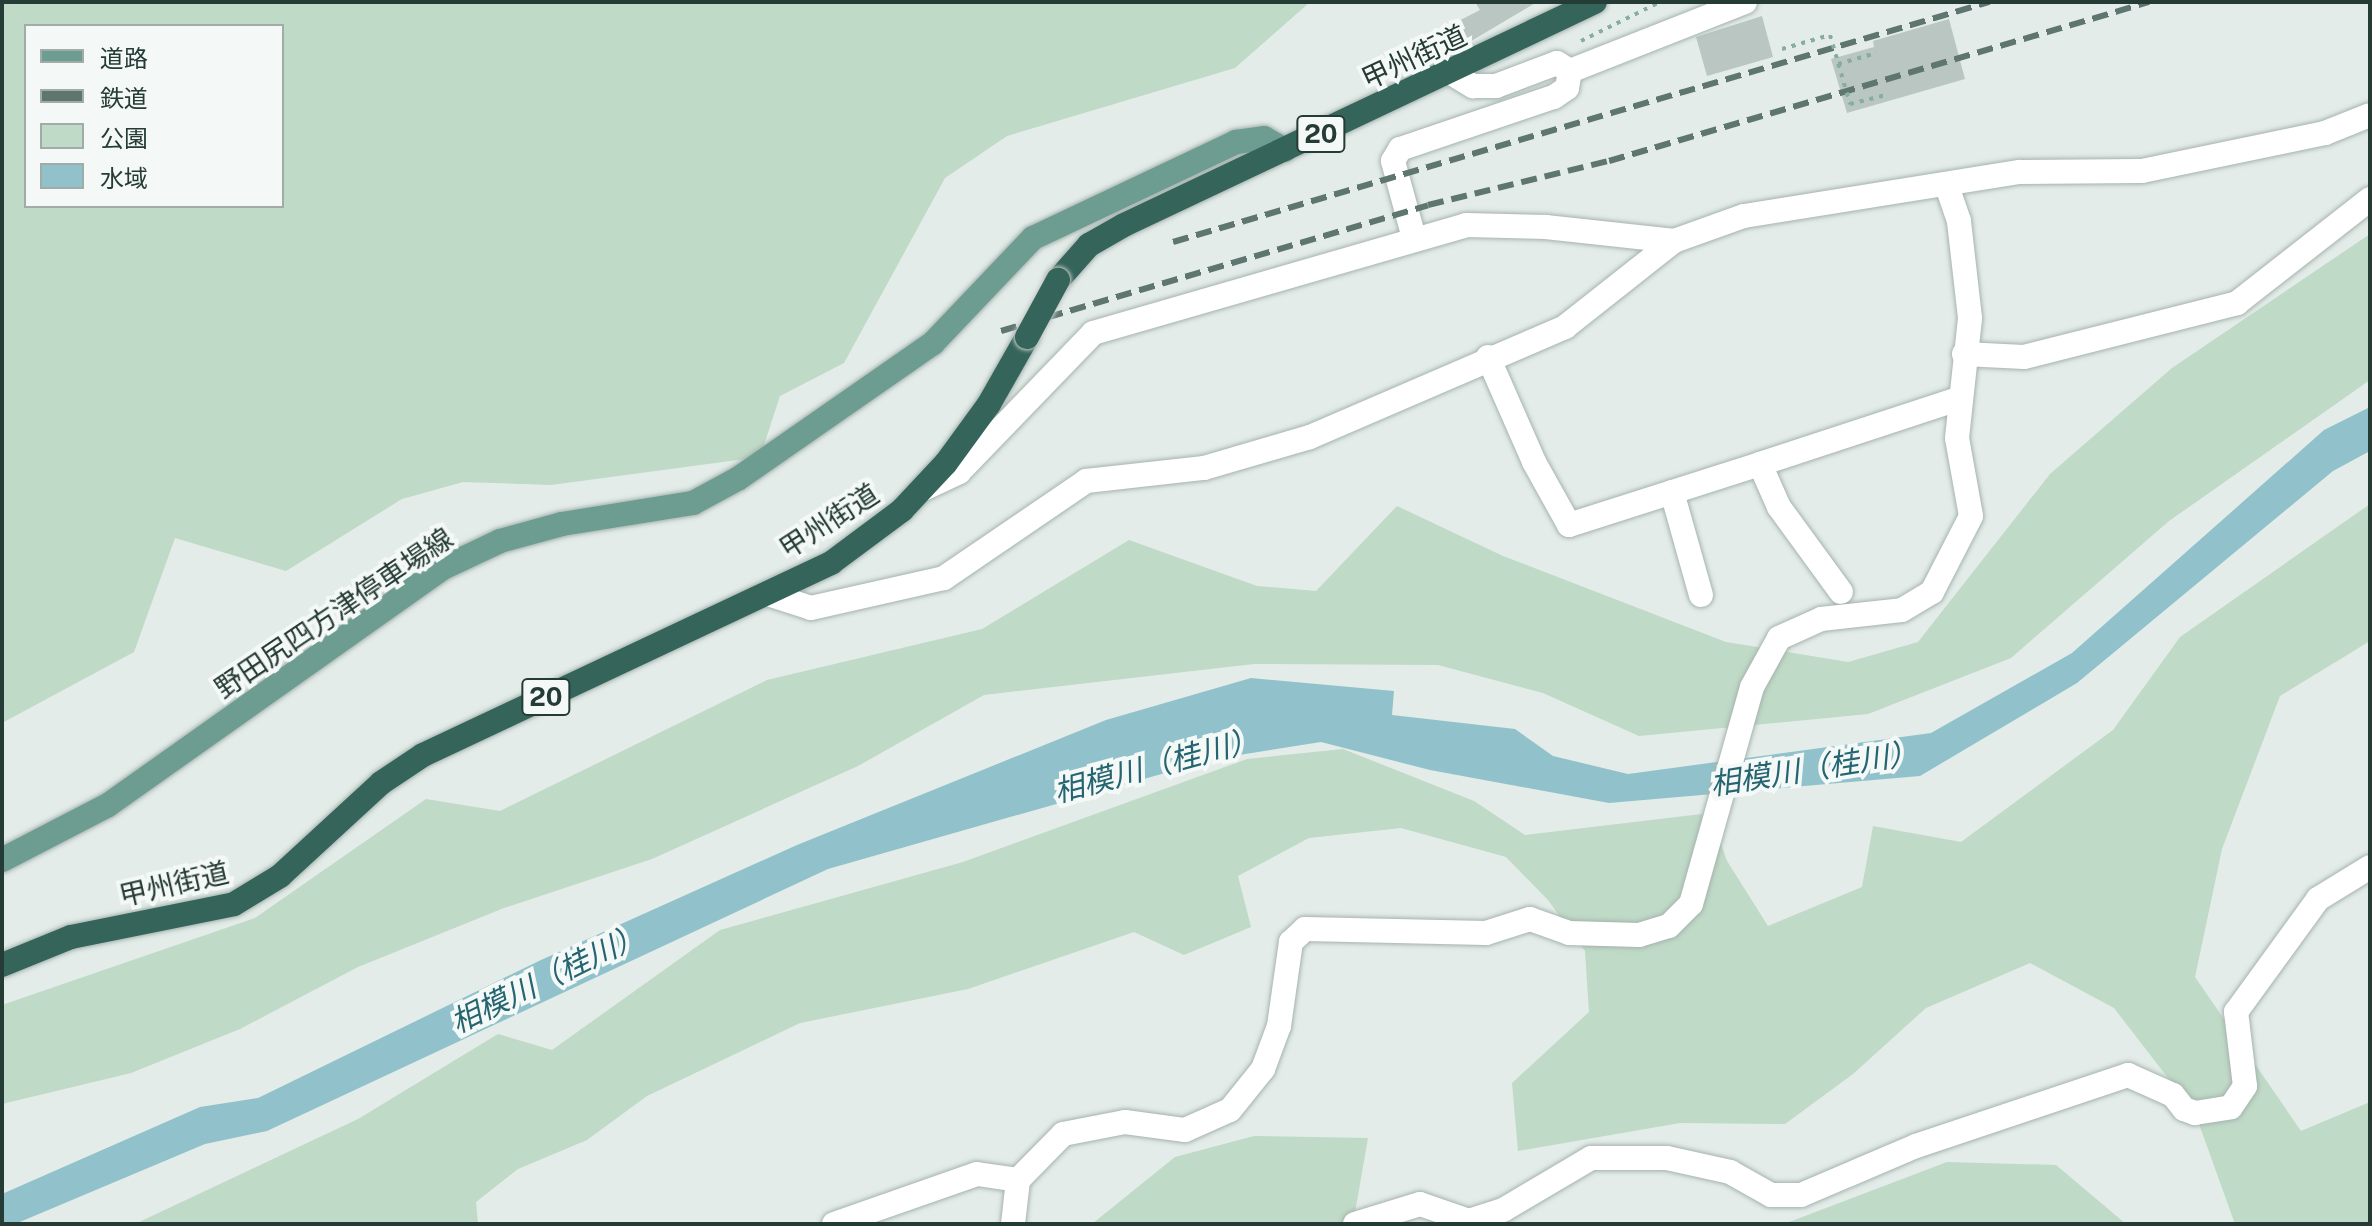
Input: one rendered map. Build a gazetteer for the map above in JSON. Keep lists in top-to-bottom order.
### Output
{
  "streets": {
    "highway": ["甲州街道", "20"],
    "main road": ["野田尻四方津停車場線"]
  },
  "crossings": [
    ["甲州街道", "野田尻四方津停車場線"]
  ],
  "water": ["相模川（桂川）"],
  "legend": [
    "道路",
    "鉄道",
    "公園",
    "水域"
  ]
}
